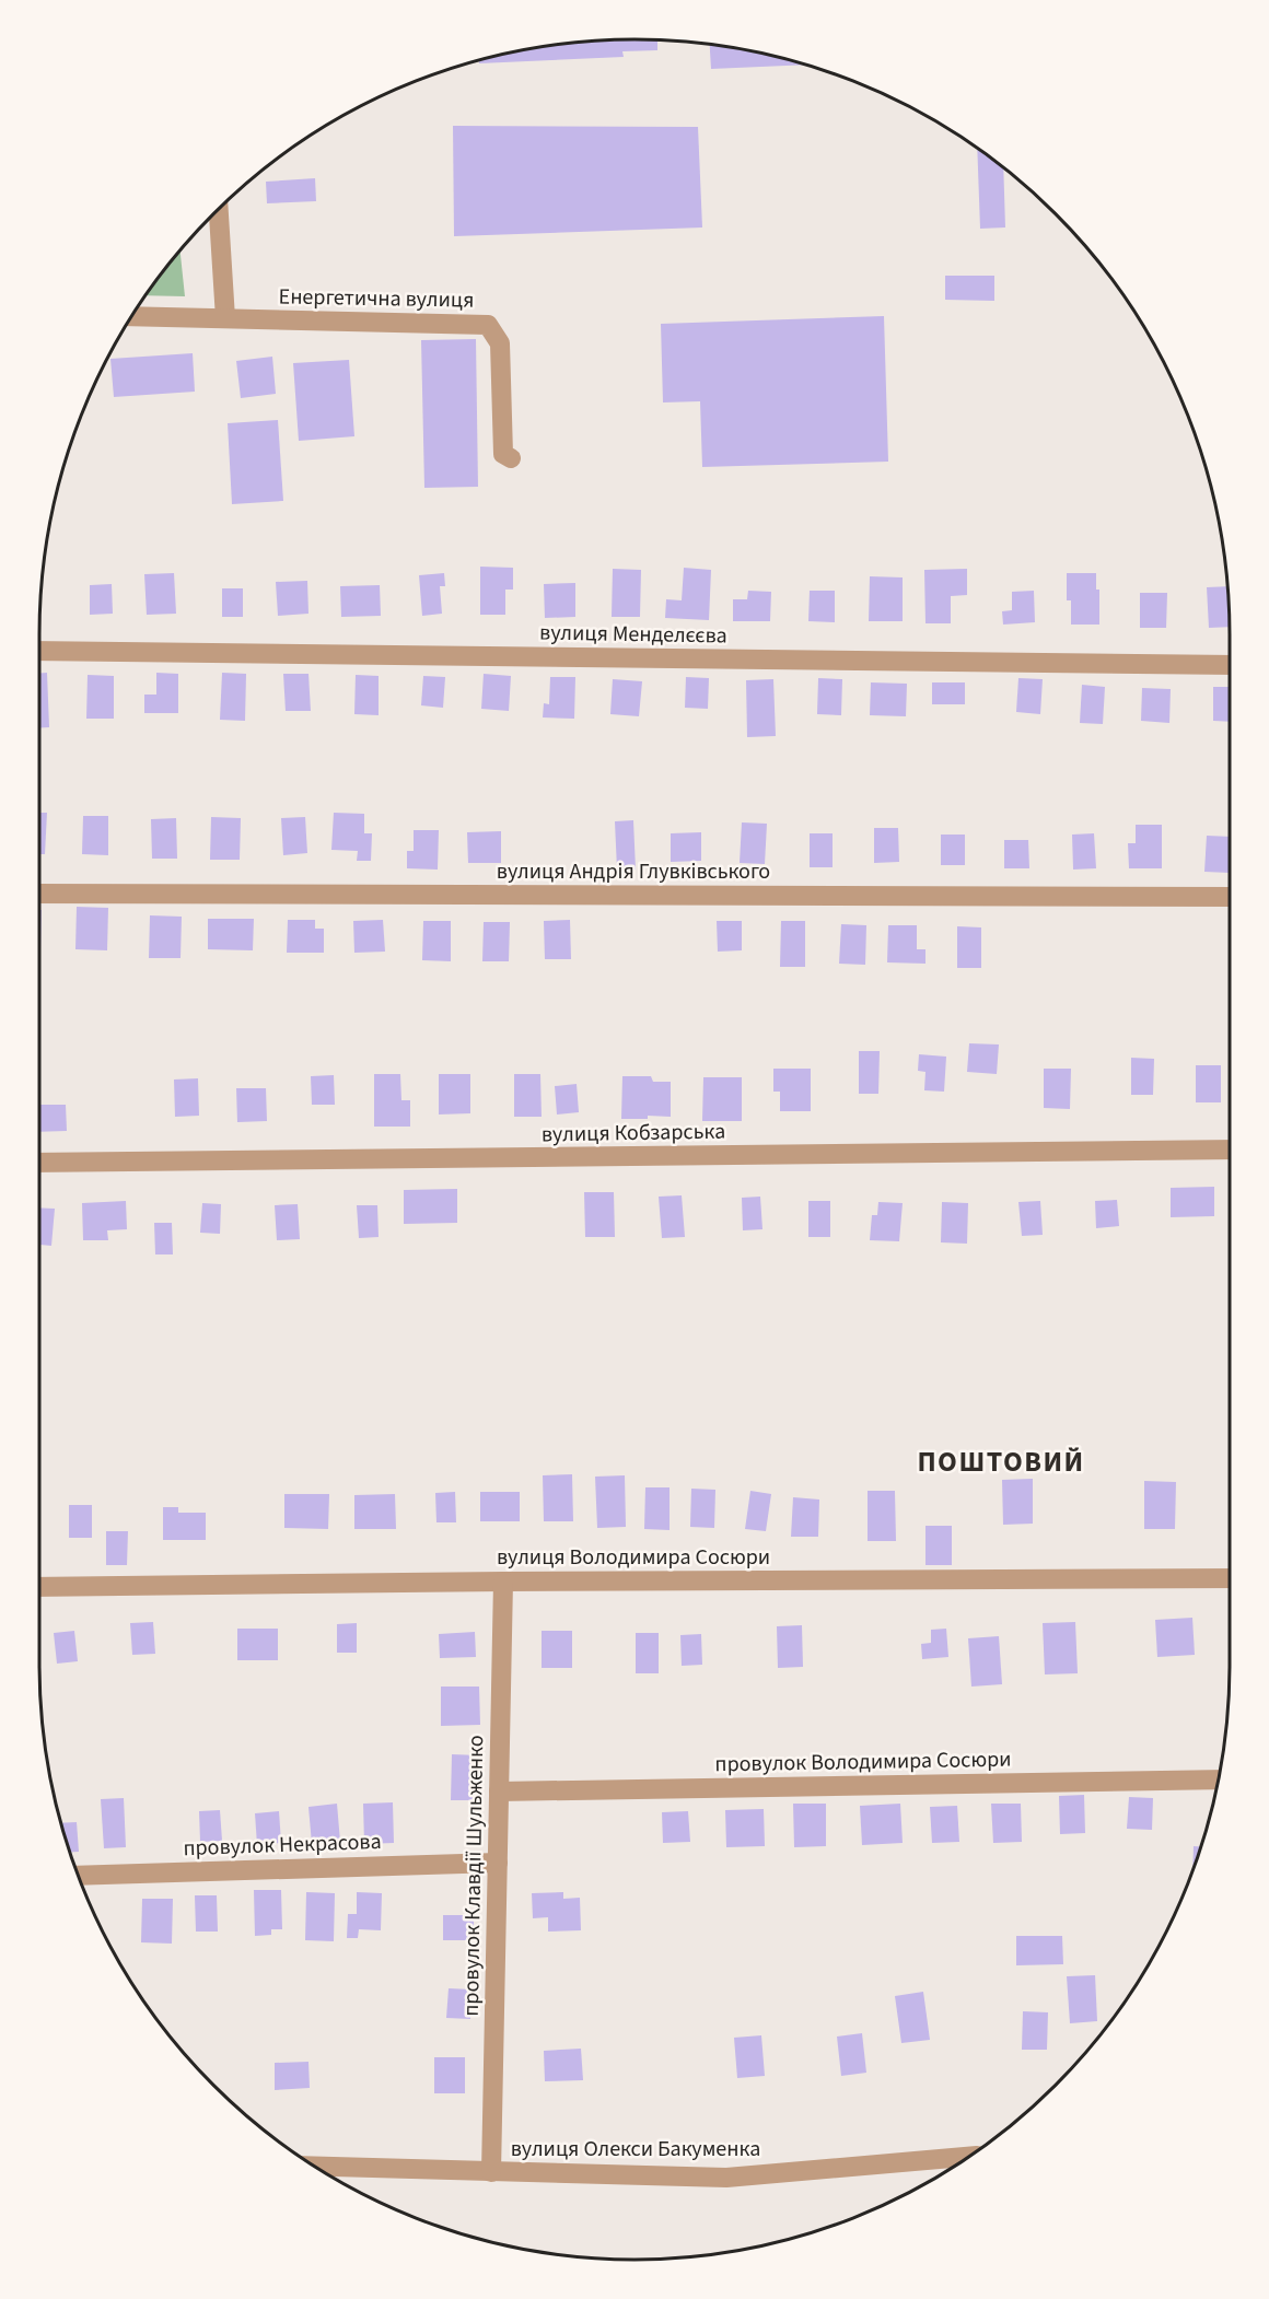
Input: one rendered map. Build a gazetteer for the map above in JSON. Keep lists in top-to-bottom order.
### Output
{
  "streets": {
    "street": [
      "Енергетична вулиця",
      "вулиця Менделєєва",
      "вулиця Андрія Глувківського",
      "вулиця Кобзарська",
      "вулиця Володимира Сосюри",
      "провулок Володимира Сосюри",
      "провулок Некрасова",
      "провулок Клавдії Шульженко",
      "вулиця Олекси Бакуменка"
    ]
  },
  "crossings": [
    ["вулиця Володимира Сосюри", "провулок Клавдії Шульженко"],
    ["провулок Володимира Сосюри", "провулок Клавдії Шульженко"],
    ["провулок Некрасова", "провулок Клавдії Шульженко"],
    ["провулок Клавдії Шульженко", "вулиця Олекси Бакуменка"]
  ],
  "districts": ["ПОШТОВИЙ"]
}
